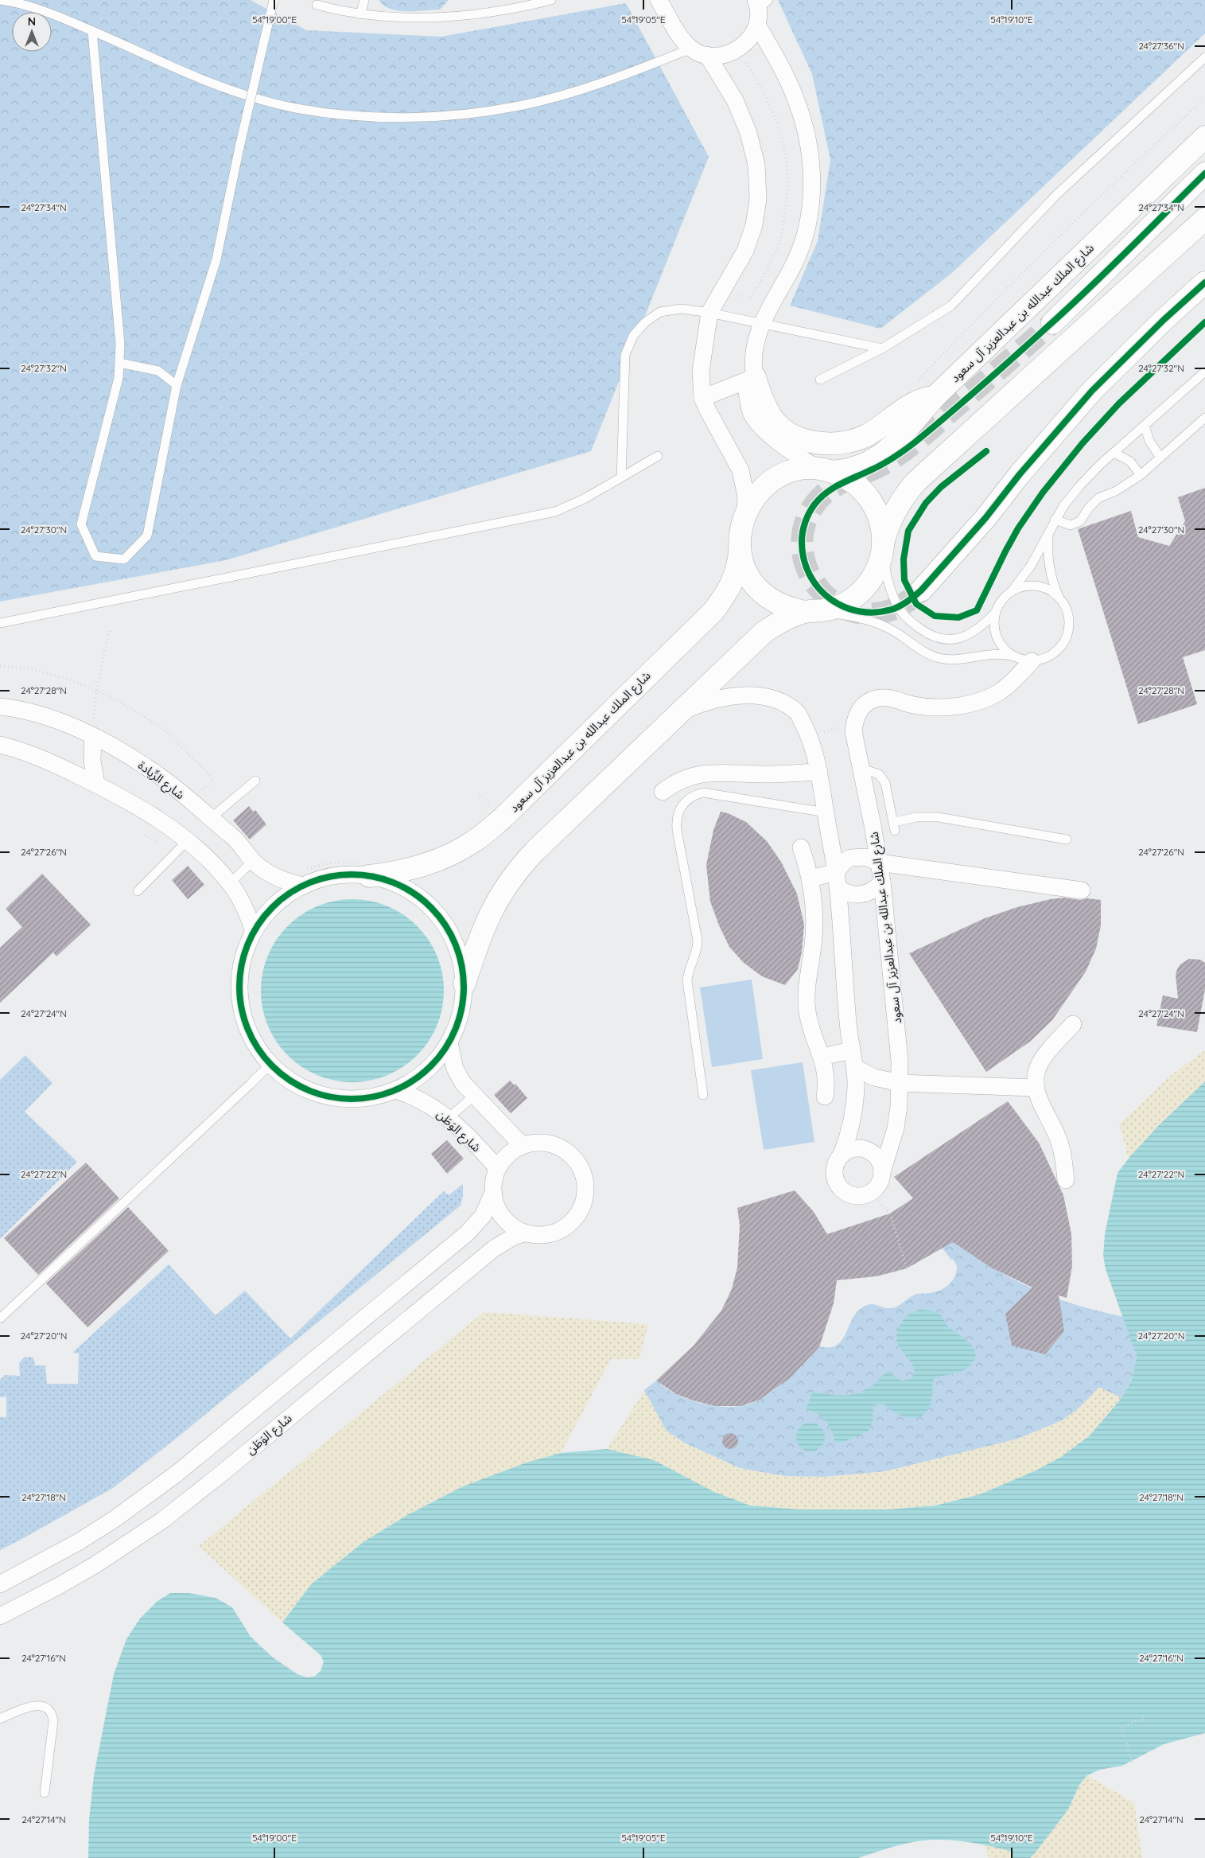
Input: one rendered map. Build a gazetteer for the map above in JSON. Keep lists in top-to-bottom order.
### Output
{
  "streets": {
    "street": ["شارع الملك عبدالله بن عبدالعزيز آل سعود", "شارع الرِّيادة", "شارع الوَطَن"]
  },
  "north": "top",
  "coordinates": [
    "54°19'00\"E",
    "54°19'05\"E",
    "54°19'10\"E",
    "24°27'36\"N",
    "24°27'34\"N",
    "24°27'32\"N",
    "24°27'30\"N",
    "24°27'28\"N",
    "24°27'26\"N",
    "24°27'24\"N",
    "24°27'22\"N",
    "24°27'20\"N",
    "24°27'18\"N",
    "24°27'16\"N",
    "24°27'14\"N"
  ]
}
